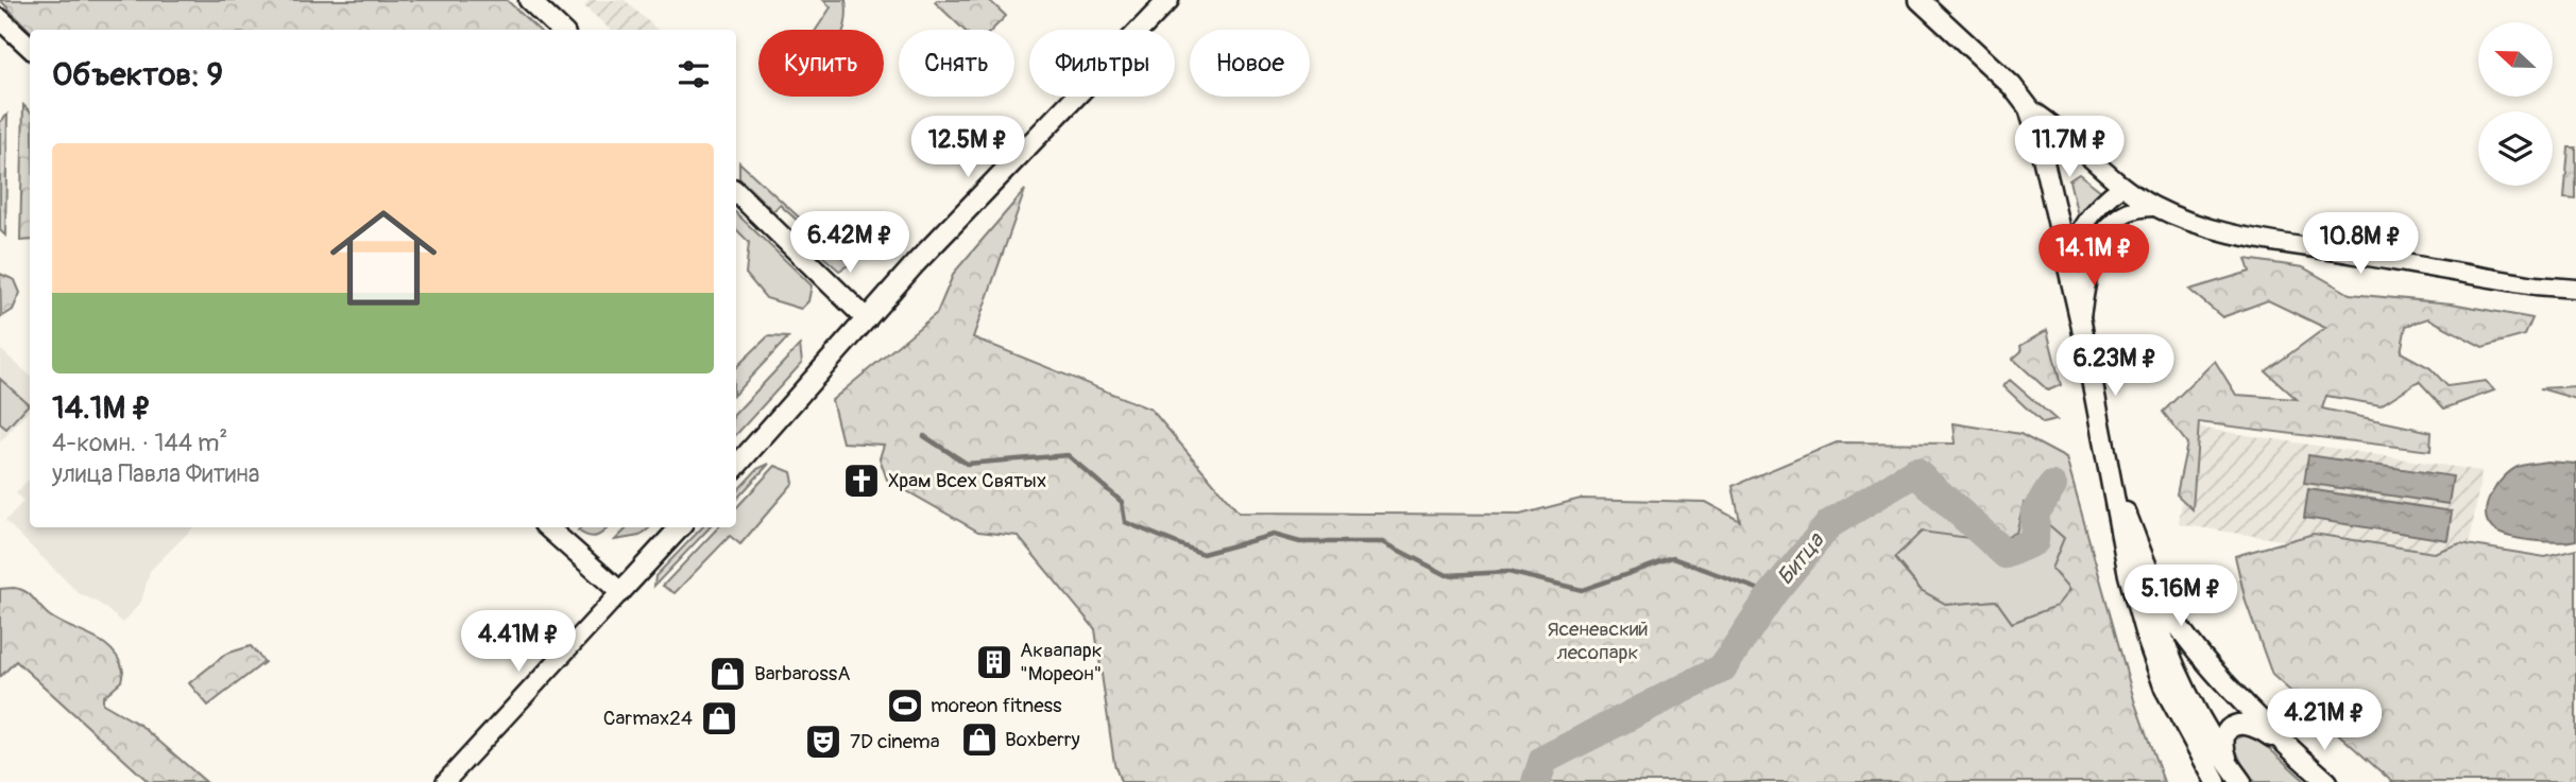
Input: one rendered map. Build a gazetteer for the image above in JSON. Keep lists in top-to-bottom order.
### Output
{
  "water": ["Битца"],
  "parks": ["Ясеневский лесопарк"],
  "places": {
    "church": ["Храм Всех Святых"],
    "building": ["Аквапарк \"Мореон\""],
    "shop": ["BarbarossA", "Carmax24", "Boxberry"],
    "sports": ["moreon fitness"],
    "theatre": ["7D cinema"]
  },
  "north": "left",
  "page": {
    "chip": [
      "Купить",
      "Снять",
      "Фильтры",
      "Новое"
    ],
    "heading": "Объектов: 9",
    "price": [
      "12.5M ₽",
      "11.7M ₽",
      "6.42M ₽",
      "10.8M ₽",
      "14.1M ₽",
      "6.23M ₽",
      "5.16M ₽",
      "4.41M ₽",
      "4.21M ₽"
    ],
    "list": [
      {
        "name": "14.1M ₽",
        "note": "4-комн. · 144 m² · улица Павла Фитина"
      }
    ]
  }
}
